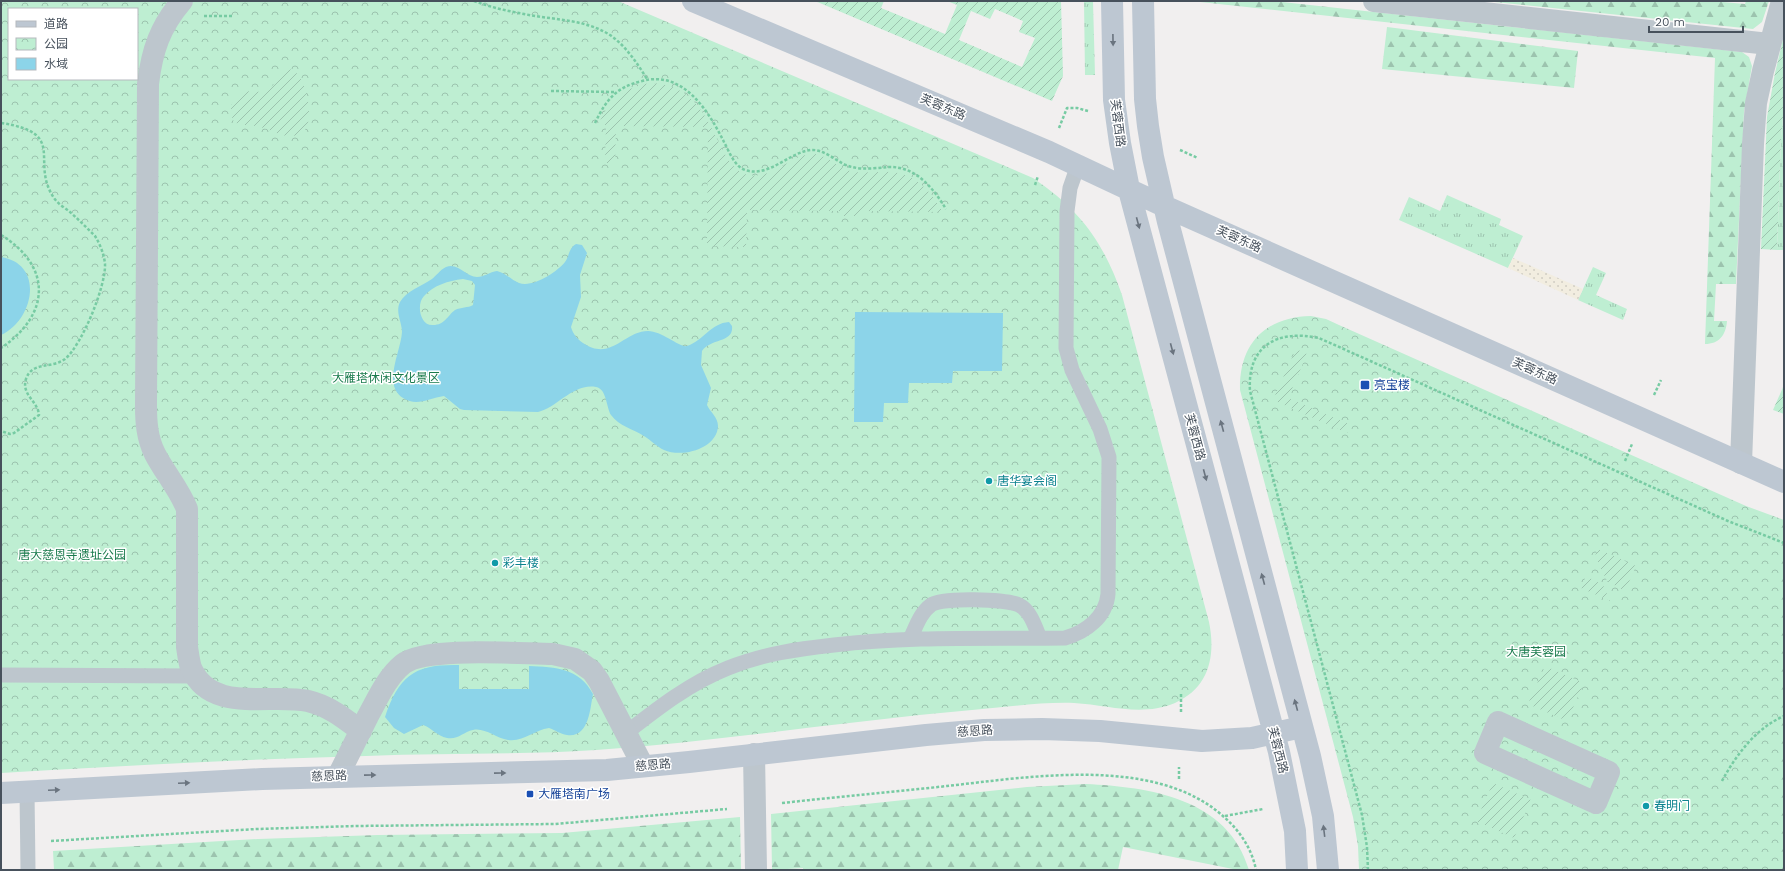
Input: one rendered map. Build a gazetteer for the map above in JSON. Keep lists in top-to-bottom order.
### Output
{
  "streets": {
    "main road": ["芙蓉东路", "芙蓉西路", "慈恩路"]
  },
  "crossings": [
    ["芙蓉东路", "芙蓉西路"],
    ["芙蓉西路", "慈恩路"]
  ],
  "one_way": ["慈恩路"],
  "parks": ["大雁塔休闲文化景区", "唐大慈恩寺遗址公园", "大唐芙蓉园"],
  "places": {
    "transit": ["亮宝楼", "大雁塔南广场"],
    "other": ["唐华宴会阁", "彩丰楼", "春明门"]
  },
  "legend": ["道路", "公园", "水域"],
  "scale_bar": "20 m"
}
